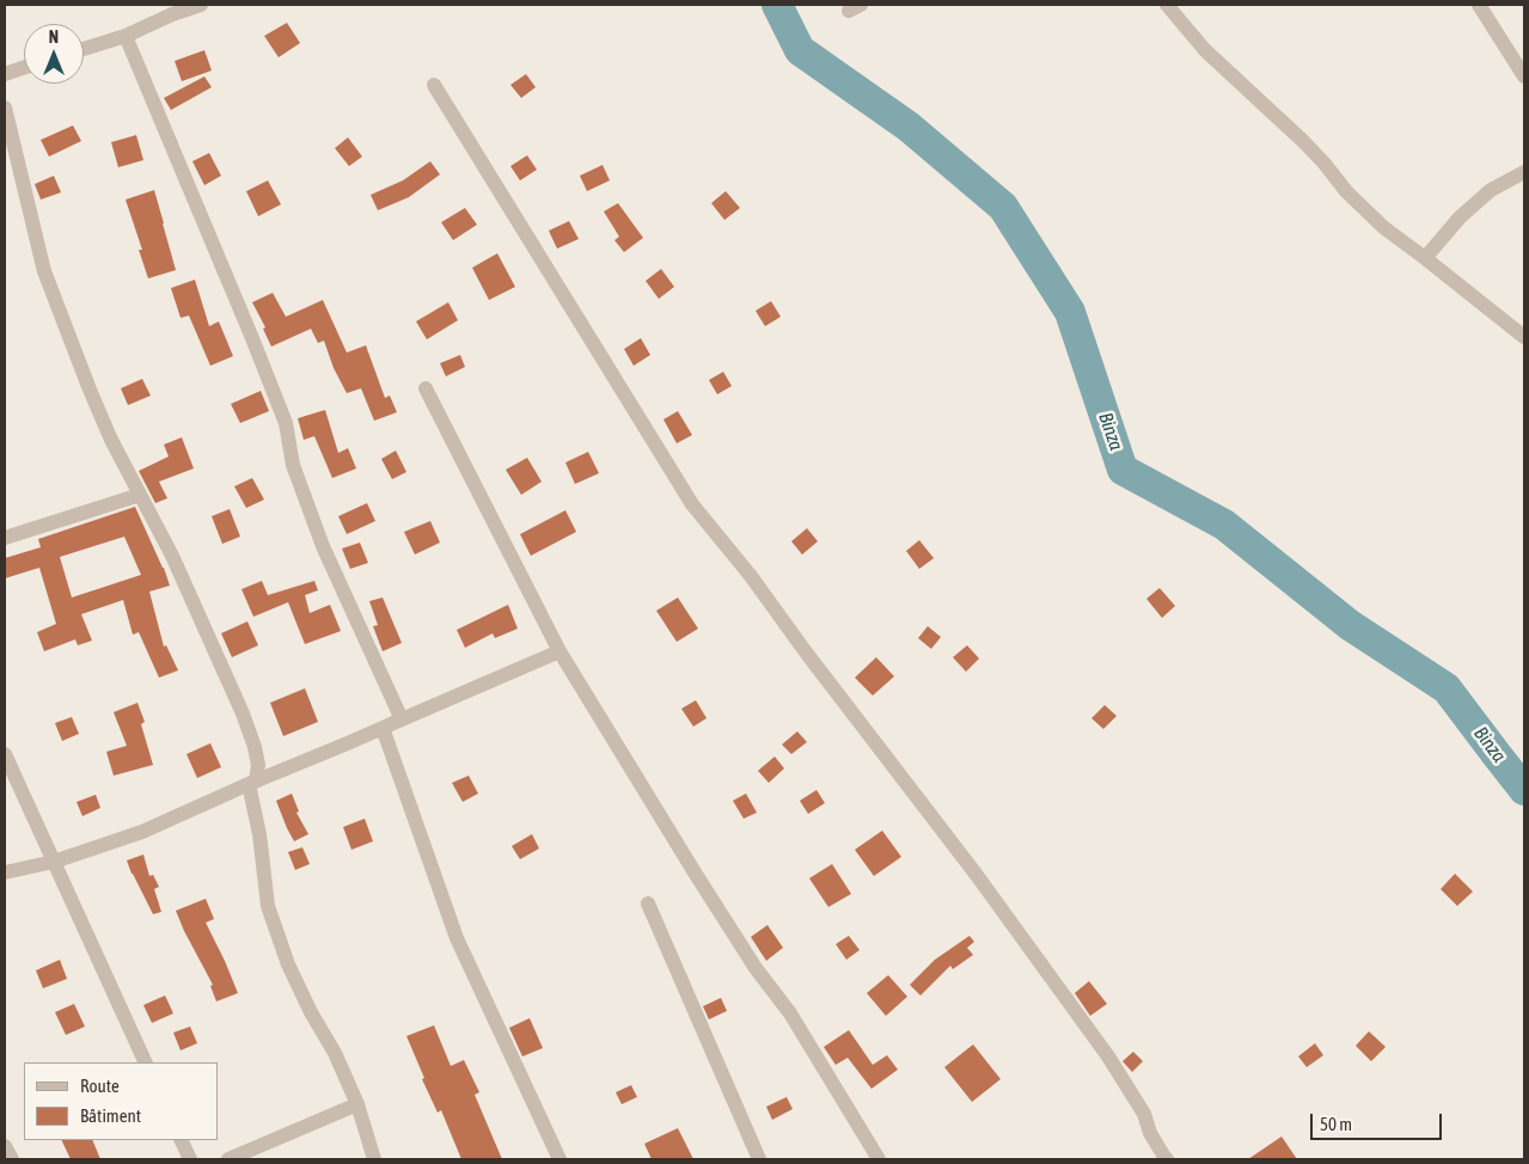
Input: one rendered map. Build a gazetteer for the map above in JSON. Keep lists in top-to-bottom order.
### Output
{
  "water": ["Binza"],
  "legend": ["Route", "Bâtiment"],
  "scale_bar": "50 m",
  "north": "top"
}
